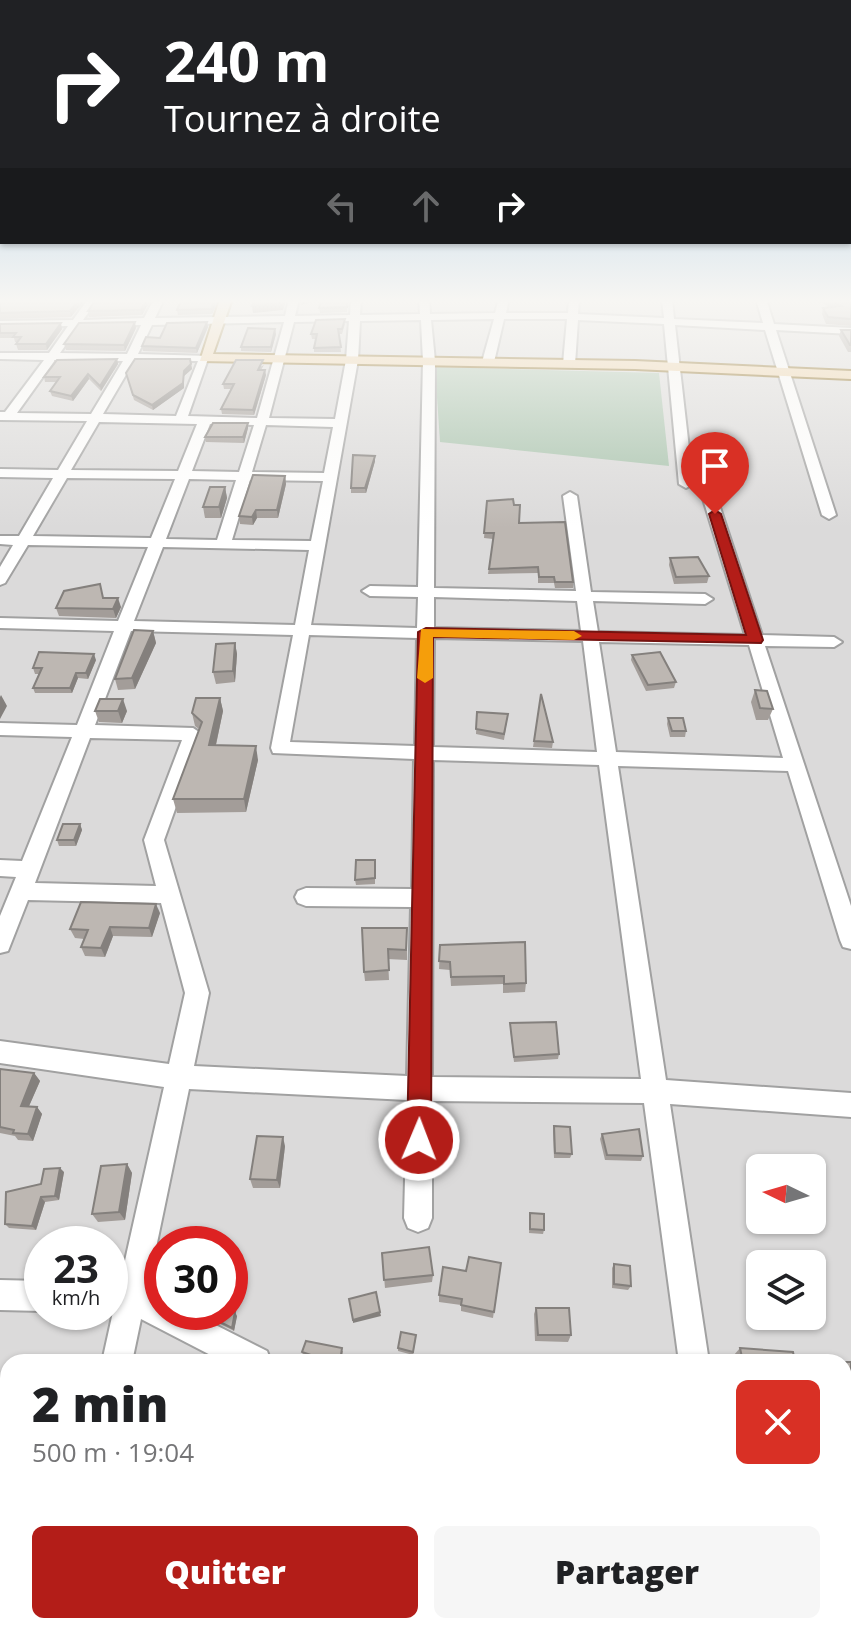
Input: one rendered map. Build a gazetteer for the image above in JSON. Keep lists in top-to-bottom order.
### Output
{
  "north": "left",
  "page": {
    "turn": ["240 m", "Tournez à droite"],
    "speed": "23 km/h",
    "limit": "30",
    "heading": ["2 min", "500 m · 19:04"],
    "buttons": ["Quitter", "Partager"]
  }
}
